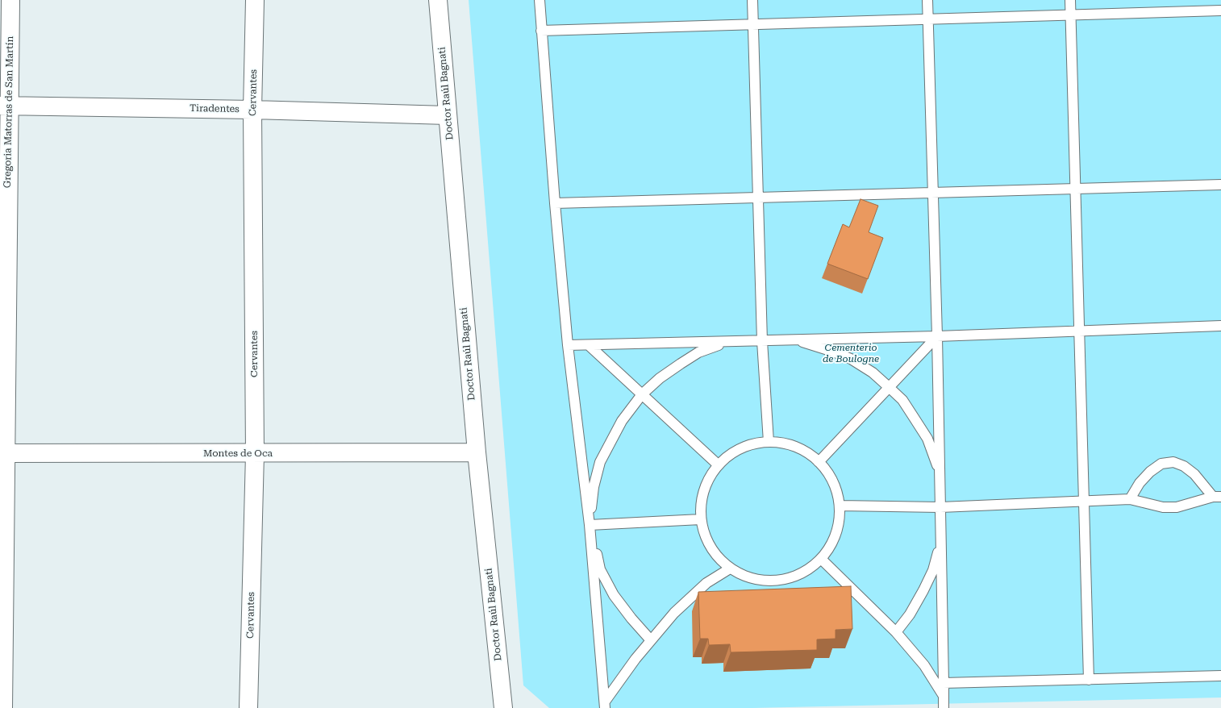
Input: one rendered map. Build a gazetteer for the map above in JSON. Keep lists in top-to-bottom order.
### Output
{
  "streets": {
    "street": [
      "Cervantes",
      "Doctor Raúl Bagnati",
      "Tiradentes",
      "Gregoria Matorras de San Martín",
      "Montes de Oca"
    ]
  },
  "crossings": [
    ["Cervantes", "Tiradentes"],
    ["Cervantes", "Montes de Oca"],
    ["Doctor Raúl Bagnati", "Tiradentes"],
    ["Doctor Raúl Bagnati", "Montes de Oca"],
    ["Tiradentes", "Gregoria Matorras de San Martín"],
    ["Gregoria Matorras de San Martín", "Montes de Oca"]
  ],
  "parks": ["Cementerio de Boulogne"]
}
